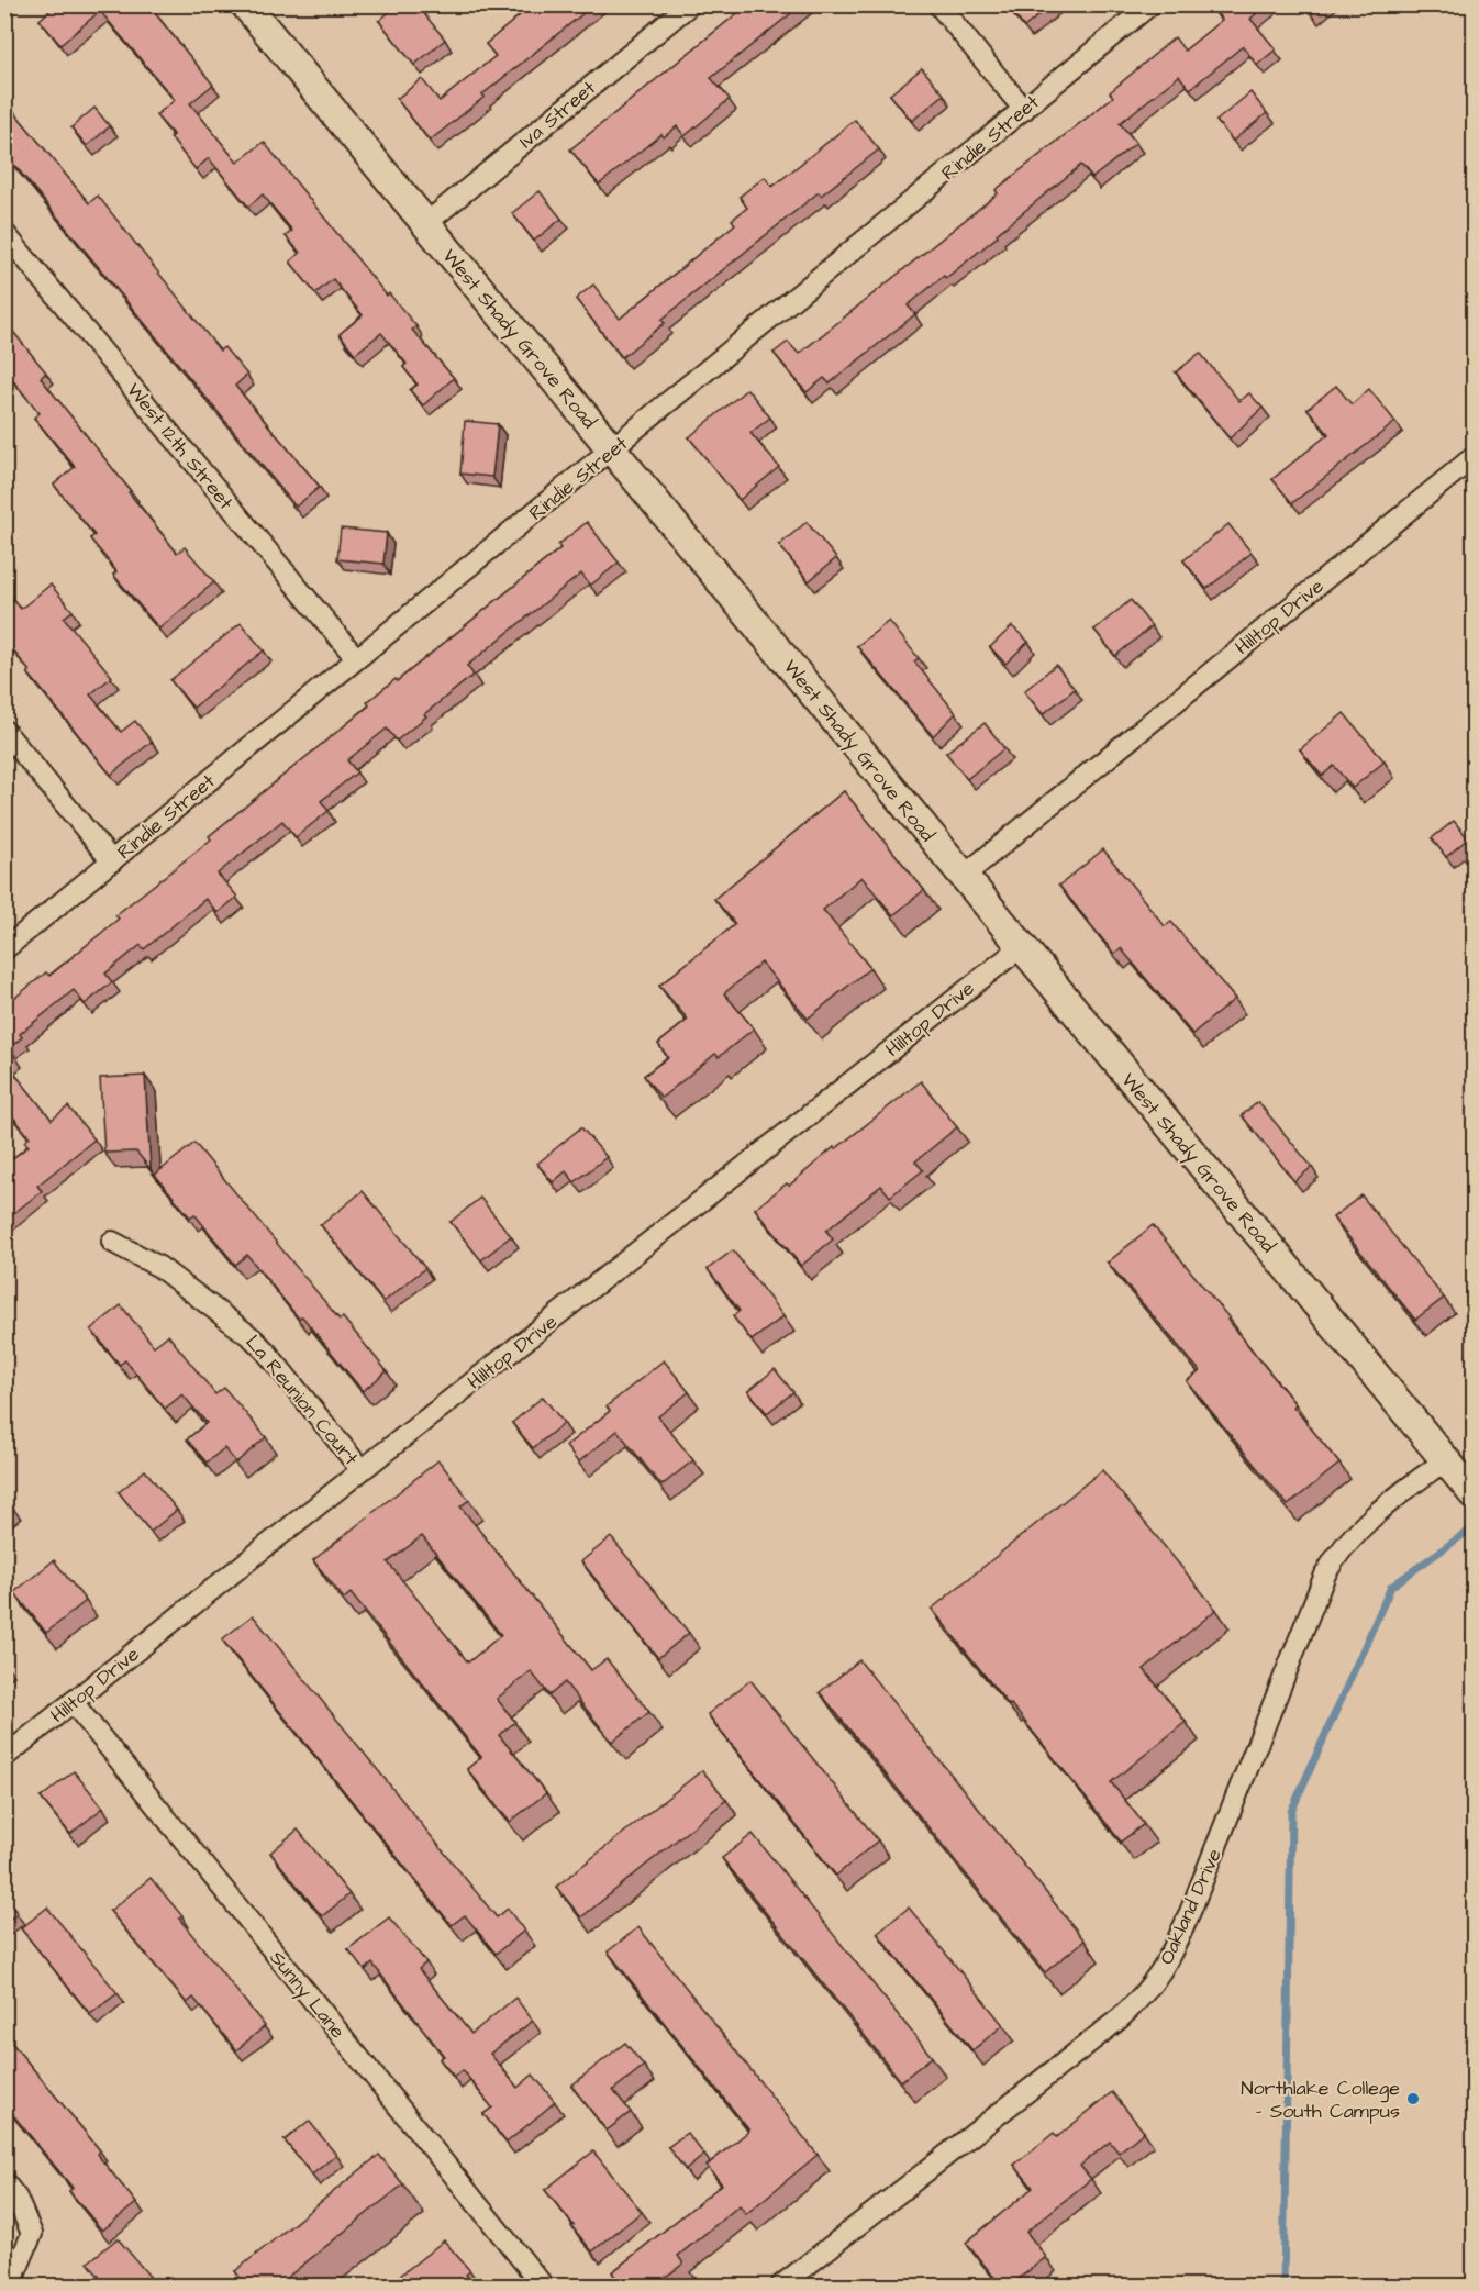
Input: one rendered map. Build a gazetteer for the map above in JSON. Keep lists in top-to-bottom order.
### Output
{
  "streets": {
    "main road": ["West Shady Grove Road"],
    "street": [
      "Iva Street",
      "Rindie Street",
      "West 12th Street",
      "Hilltop Drive",
      "La Reunion Court",
      "Oakland Drive",
      "Sunny Lane"
    ]
  },
  "crossings": [
    ["Iva Street", "West Shady Grove Road"],
    ["Rindie Street", "West Shady Grove Road"],
    ["Rindie Street", "West 12th Street"],
    ["West Shady Grove Road", "Hilltop Drive"],
    ["West Shady Grove Road", "Oakland Drive"],
    ["Hilltop Drive", "La Reunion Court"],
    ["Hilltop Drive", "Sunny Lane"]
  ],
  "places": ["Northlake College - South Campus"]
}
